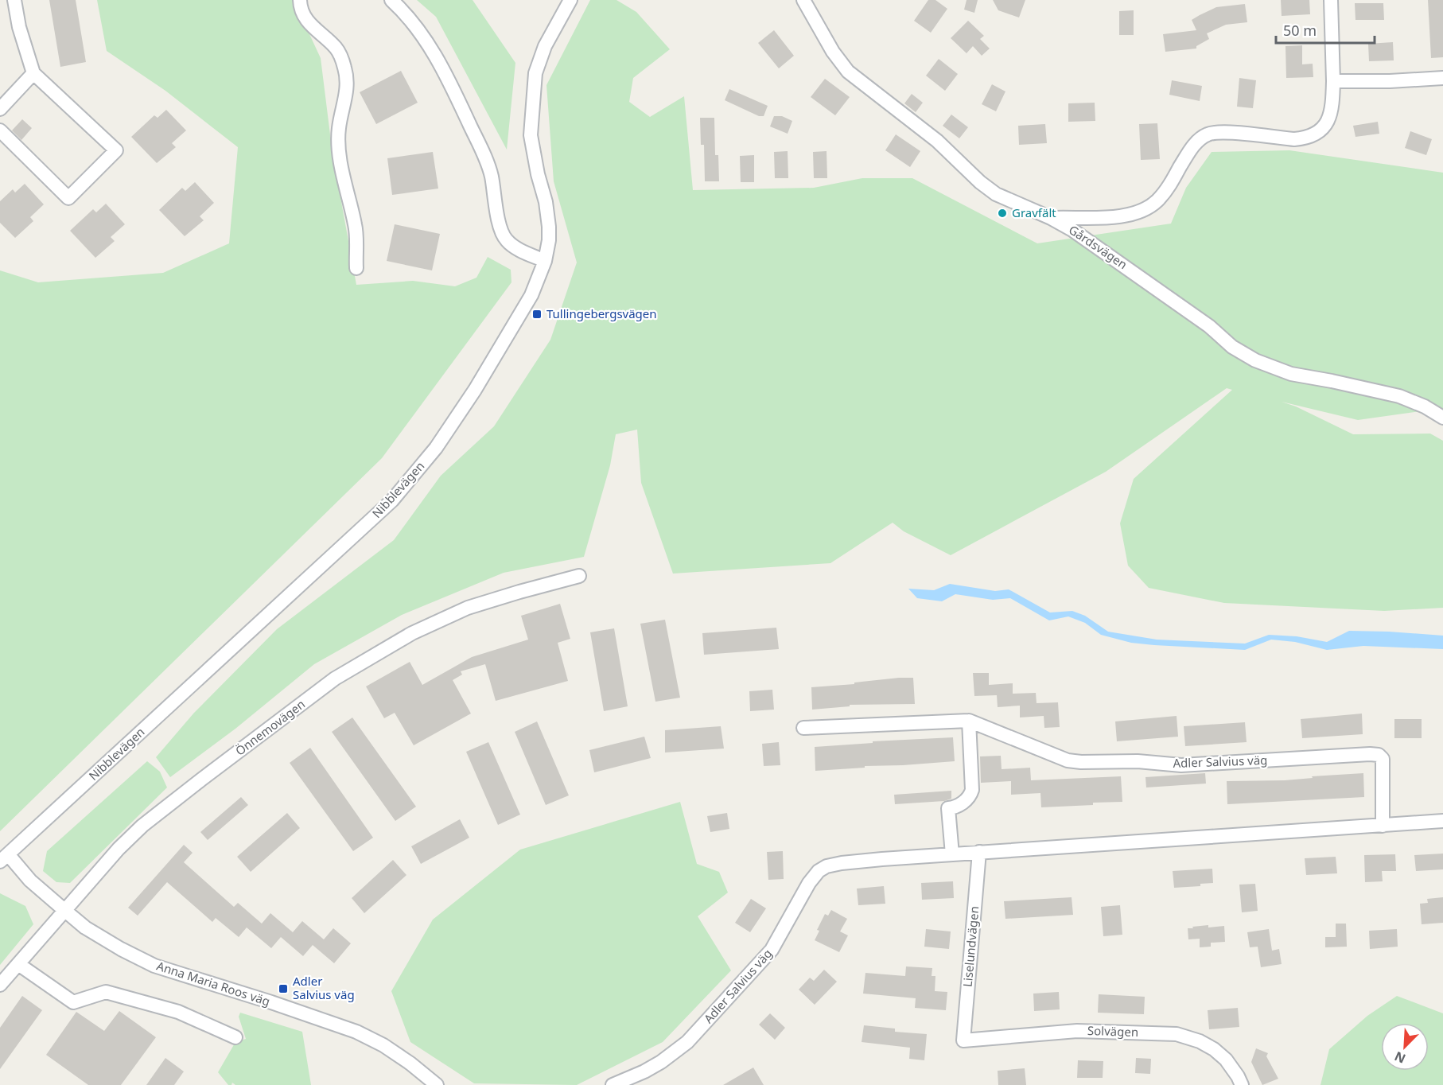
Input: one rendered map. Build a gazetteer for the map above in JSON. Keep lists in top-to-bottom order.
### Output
{
  "streets": {
    "street": [
      "Gårdsvägen",
      "Nibblevägen",
      "Önnemovägen",
      "Adler Salvius väg",
      "Liselundvägen",
      "Anna Maria Roos väg",
      "Solvägen"
    ]
  },
  "crossings": [
    ["Nibblevägen", "Anna Maria Roos väg"],
    ["Önnemovägen", "Anna Maria Roos väg"],
    ["Adler Salvius väg", "Liselundvägen"],
    ["Liselundvägen", "Solvägen"]
  ],
  "places": {
    "other": ["Gravfält"],
    "transit": ["Tullingebergsvägen", "Adler Salvius väg"]
  },
  "scale_bar": "50 m",
  "north": "bottom left"
}
